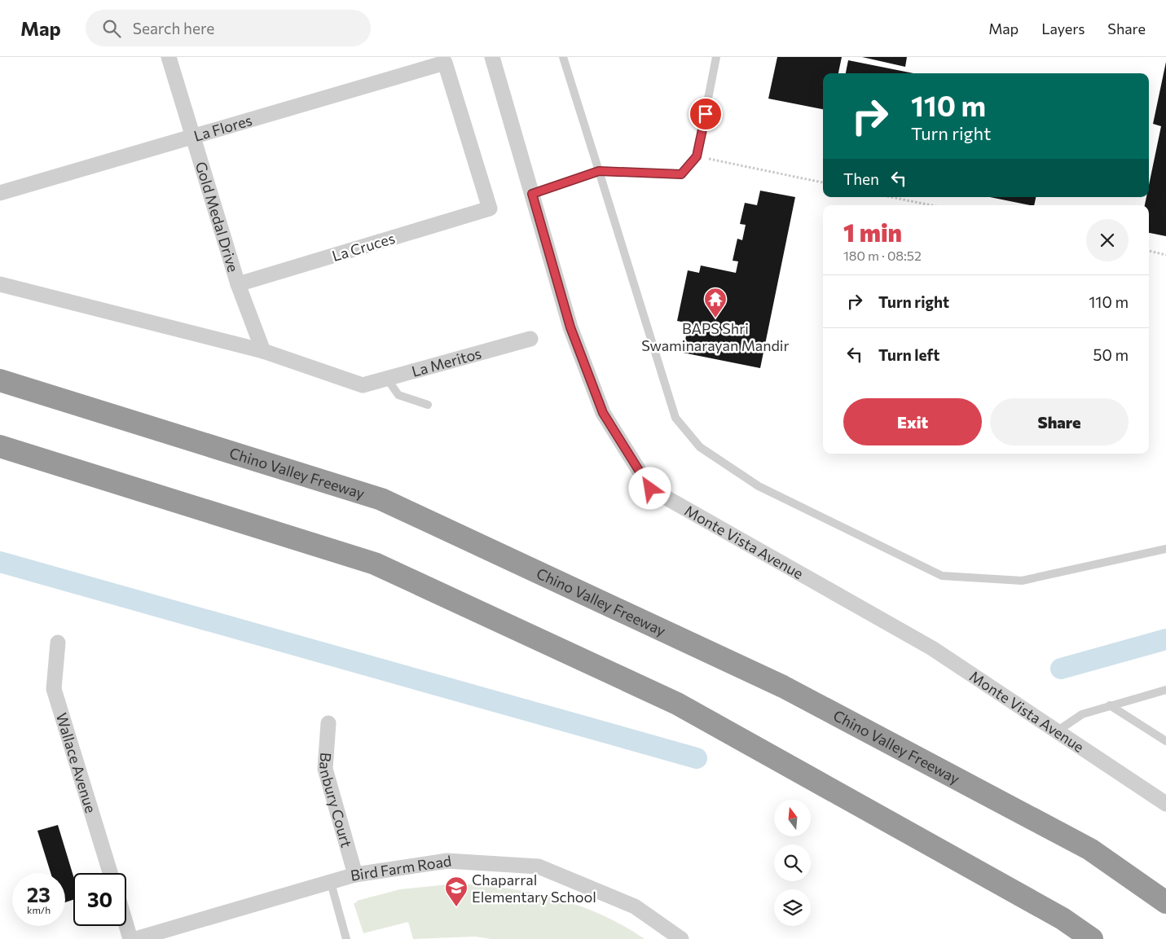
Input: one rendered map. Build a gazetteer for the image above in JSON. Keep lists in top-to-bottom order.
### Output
{
  "streets": {
    "highway": ["Chino Valley Freeway"],
    "street": [
      "La Flores",
      "Gold Medal Drive",
      "La Cruces",
      "La Meritos",
      "Monte Vista Avenue",
      "Wallace Avenue",
      "Banbury Court",
      "Bird Farm Road"
    ]
  },
  "crossings": [
    ["La Flores", "Gold Medal Drive"],
    ["La Flores", "La Cruces"],
    ["Gold Medal Drive", "La Cruces"],
    ["Gold Medal Drive", "La Meritos"],
    ["Banbury Court", "Bird Farm Road"]
  ],
  "places": {
    "temple": ["BAPS Shri Swaminarayan Mandir"],
    "school or university": ["Chaparral Elementary School"]
  },
  "north": "top",
  "page": {
    "header": "Map",
    "search": "Search here",
    "nav": ["Map", "Layers", "Share"],
    "turn": ["110 m", "Turn right"],
    "then": "Then",
    "heading": ["1 min", "180 m · 08:52"],
    "list": [
      {
        "name": "Turn right",
        "value": "110 m"
      },
      {
        "name": "Turn left",
        "value": "50 m"
      }
    ],
    "buttons": ["Exit", "Share"],
    "speed": "23 km/h",
    "limit": "30"
  }
}
